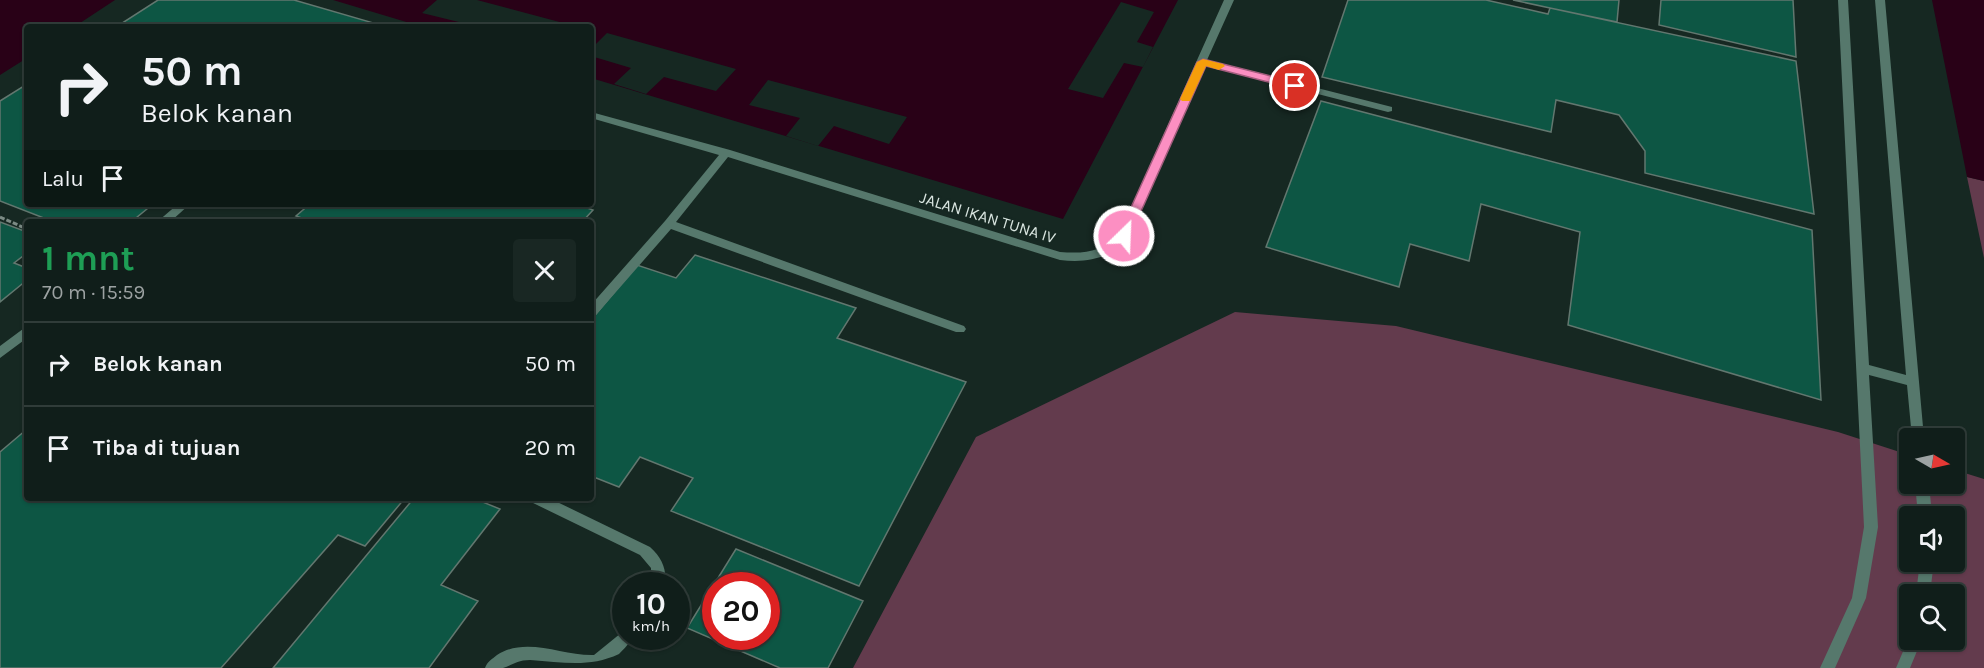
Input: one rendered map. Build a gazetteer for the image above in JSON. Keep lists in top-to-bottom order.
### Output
{
  "streets": {
    "lane": ["JALAN IKAN TUNA IV"]
  },
  "north": "right",
  "page": {
    "turn": ["50 m", "Belok kanan"],
    "then": "Lalu",
    "heading": ["1 mnt", "70 m · 15:59"],
    "list": [
      {
        "name": "Belok kanan",
        "value": "50 m"
      },
      {
        "name": "Tiba di tujuan",
        "value": "20 m"
      }
    ],
    "speed": "10 km/h",
    "limit": "20"
  }
}
